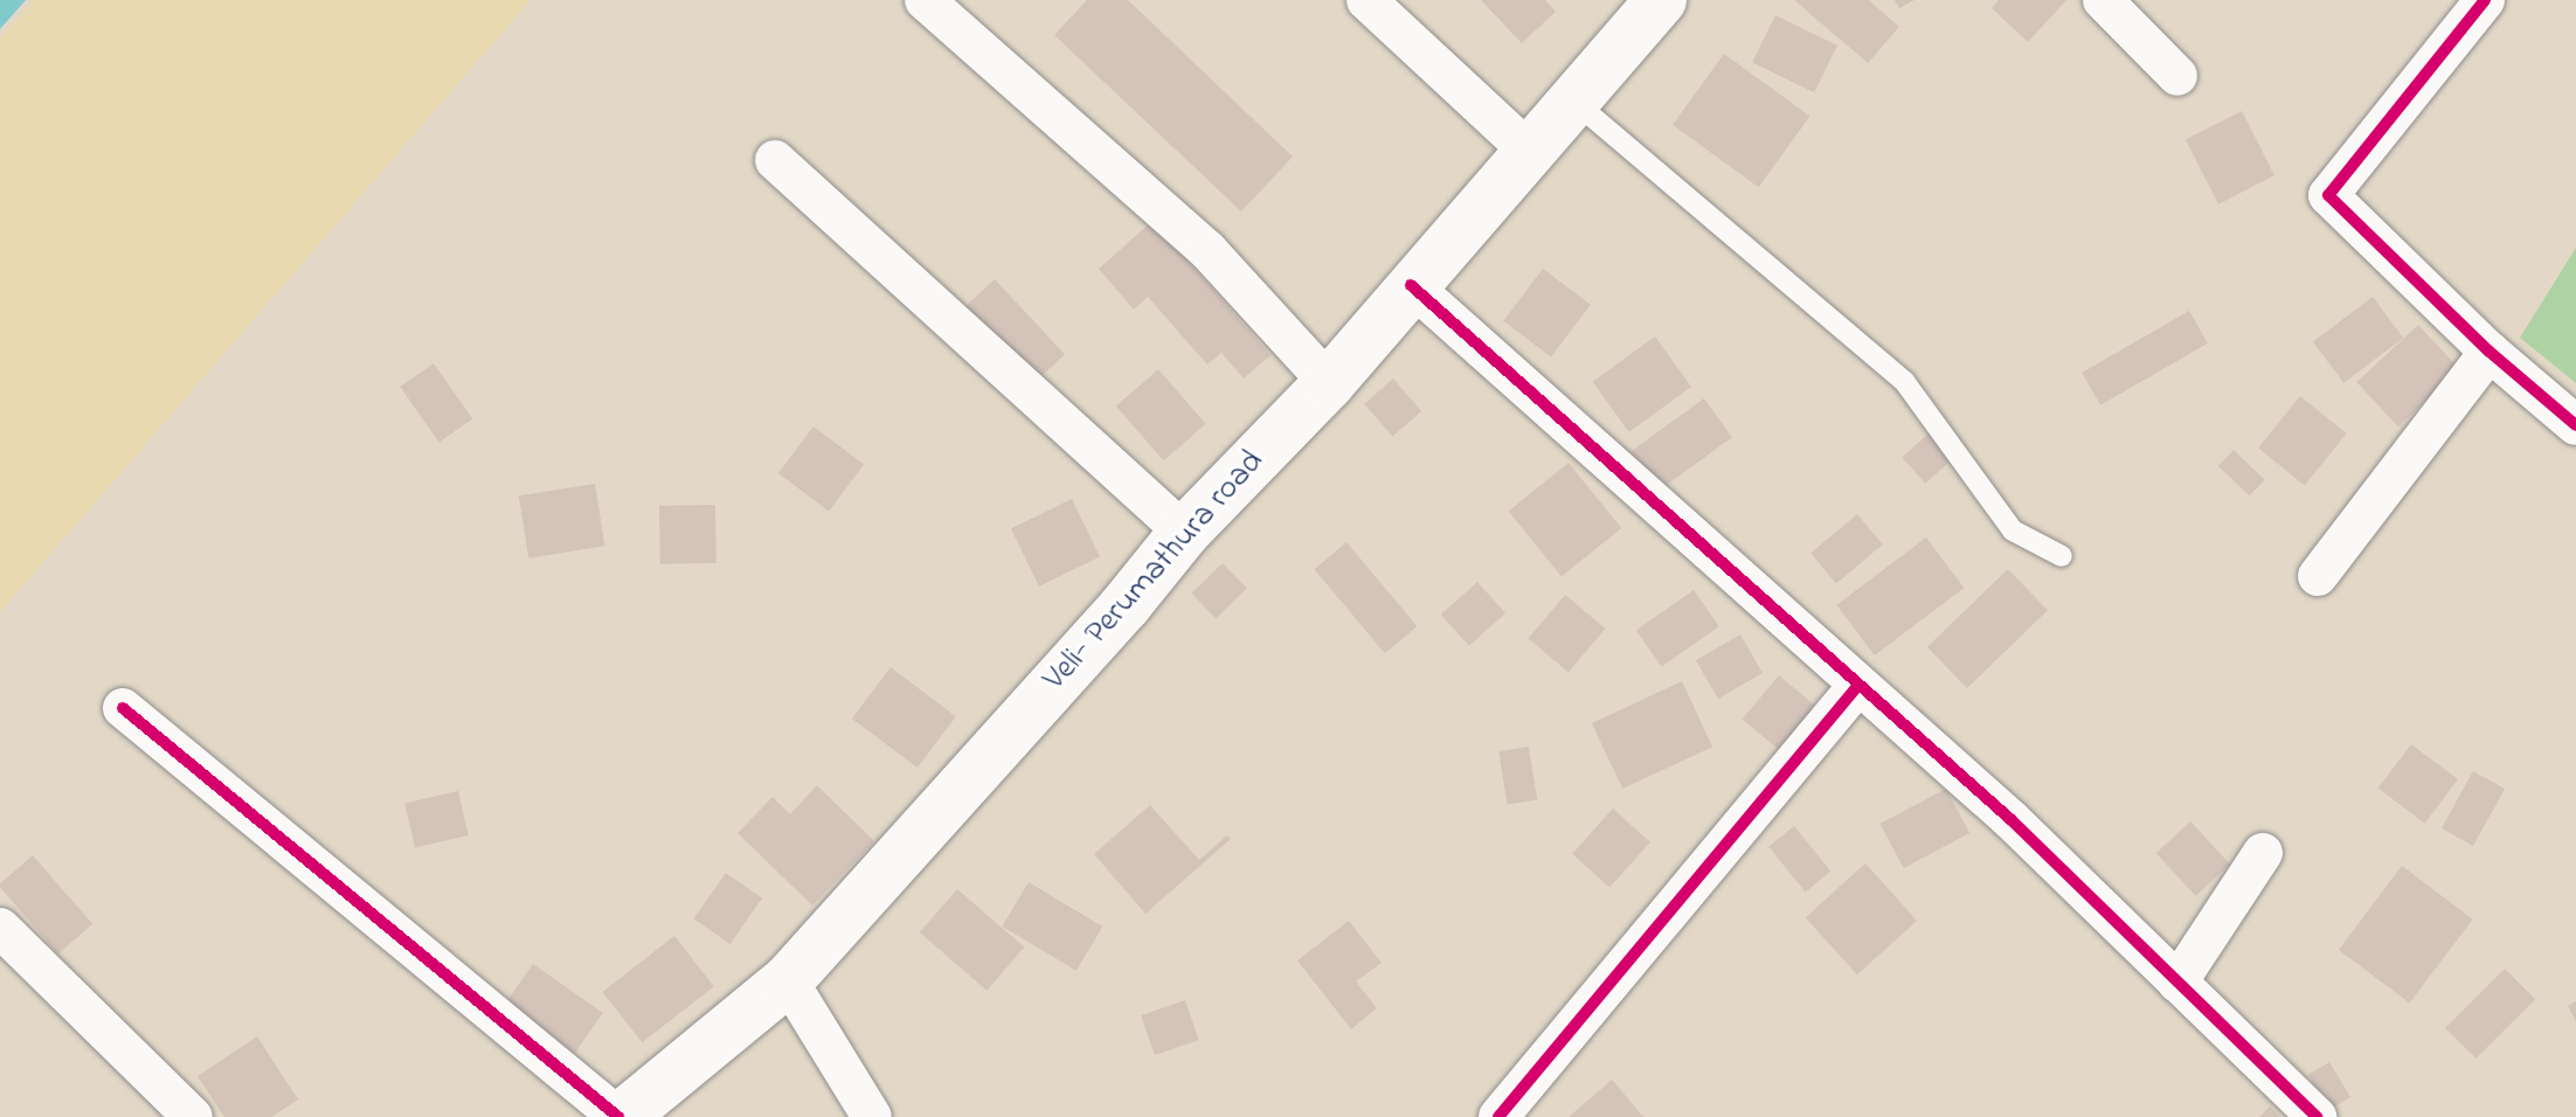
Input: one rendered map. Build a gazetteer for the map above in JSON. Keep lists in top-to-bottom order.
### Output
{
  "streets": {
    "main road": ["Veli- Perumathura road"]
  }
}
